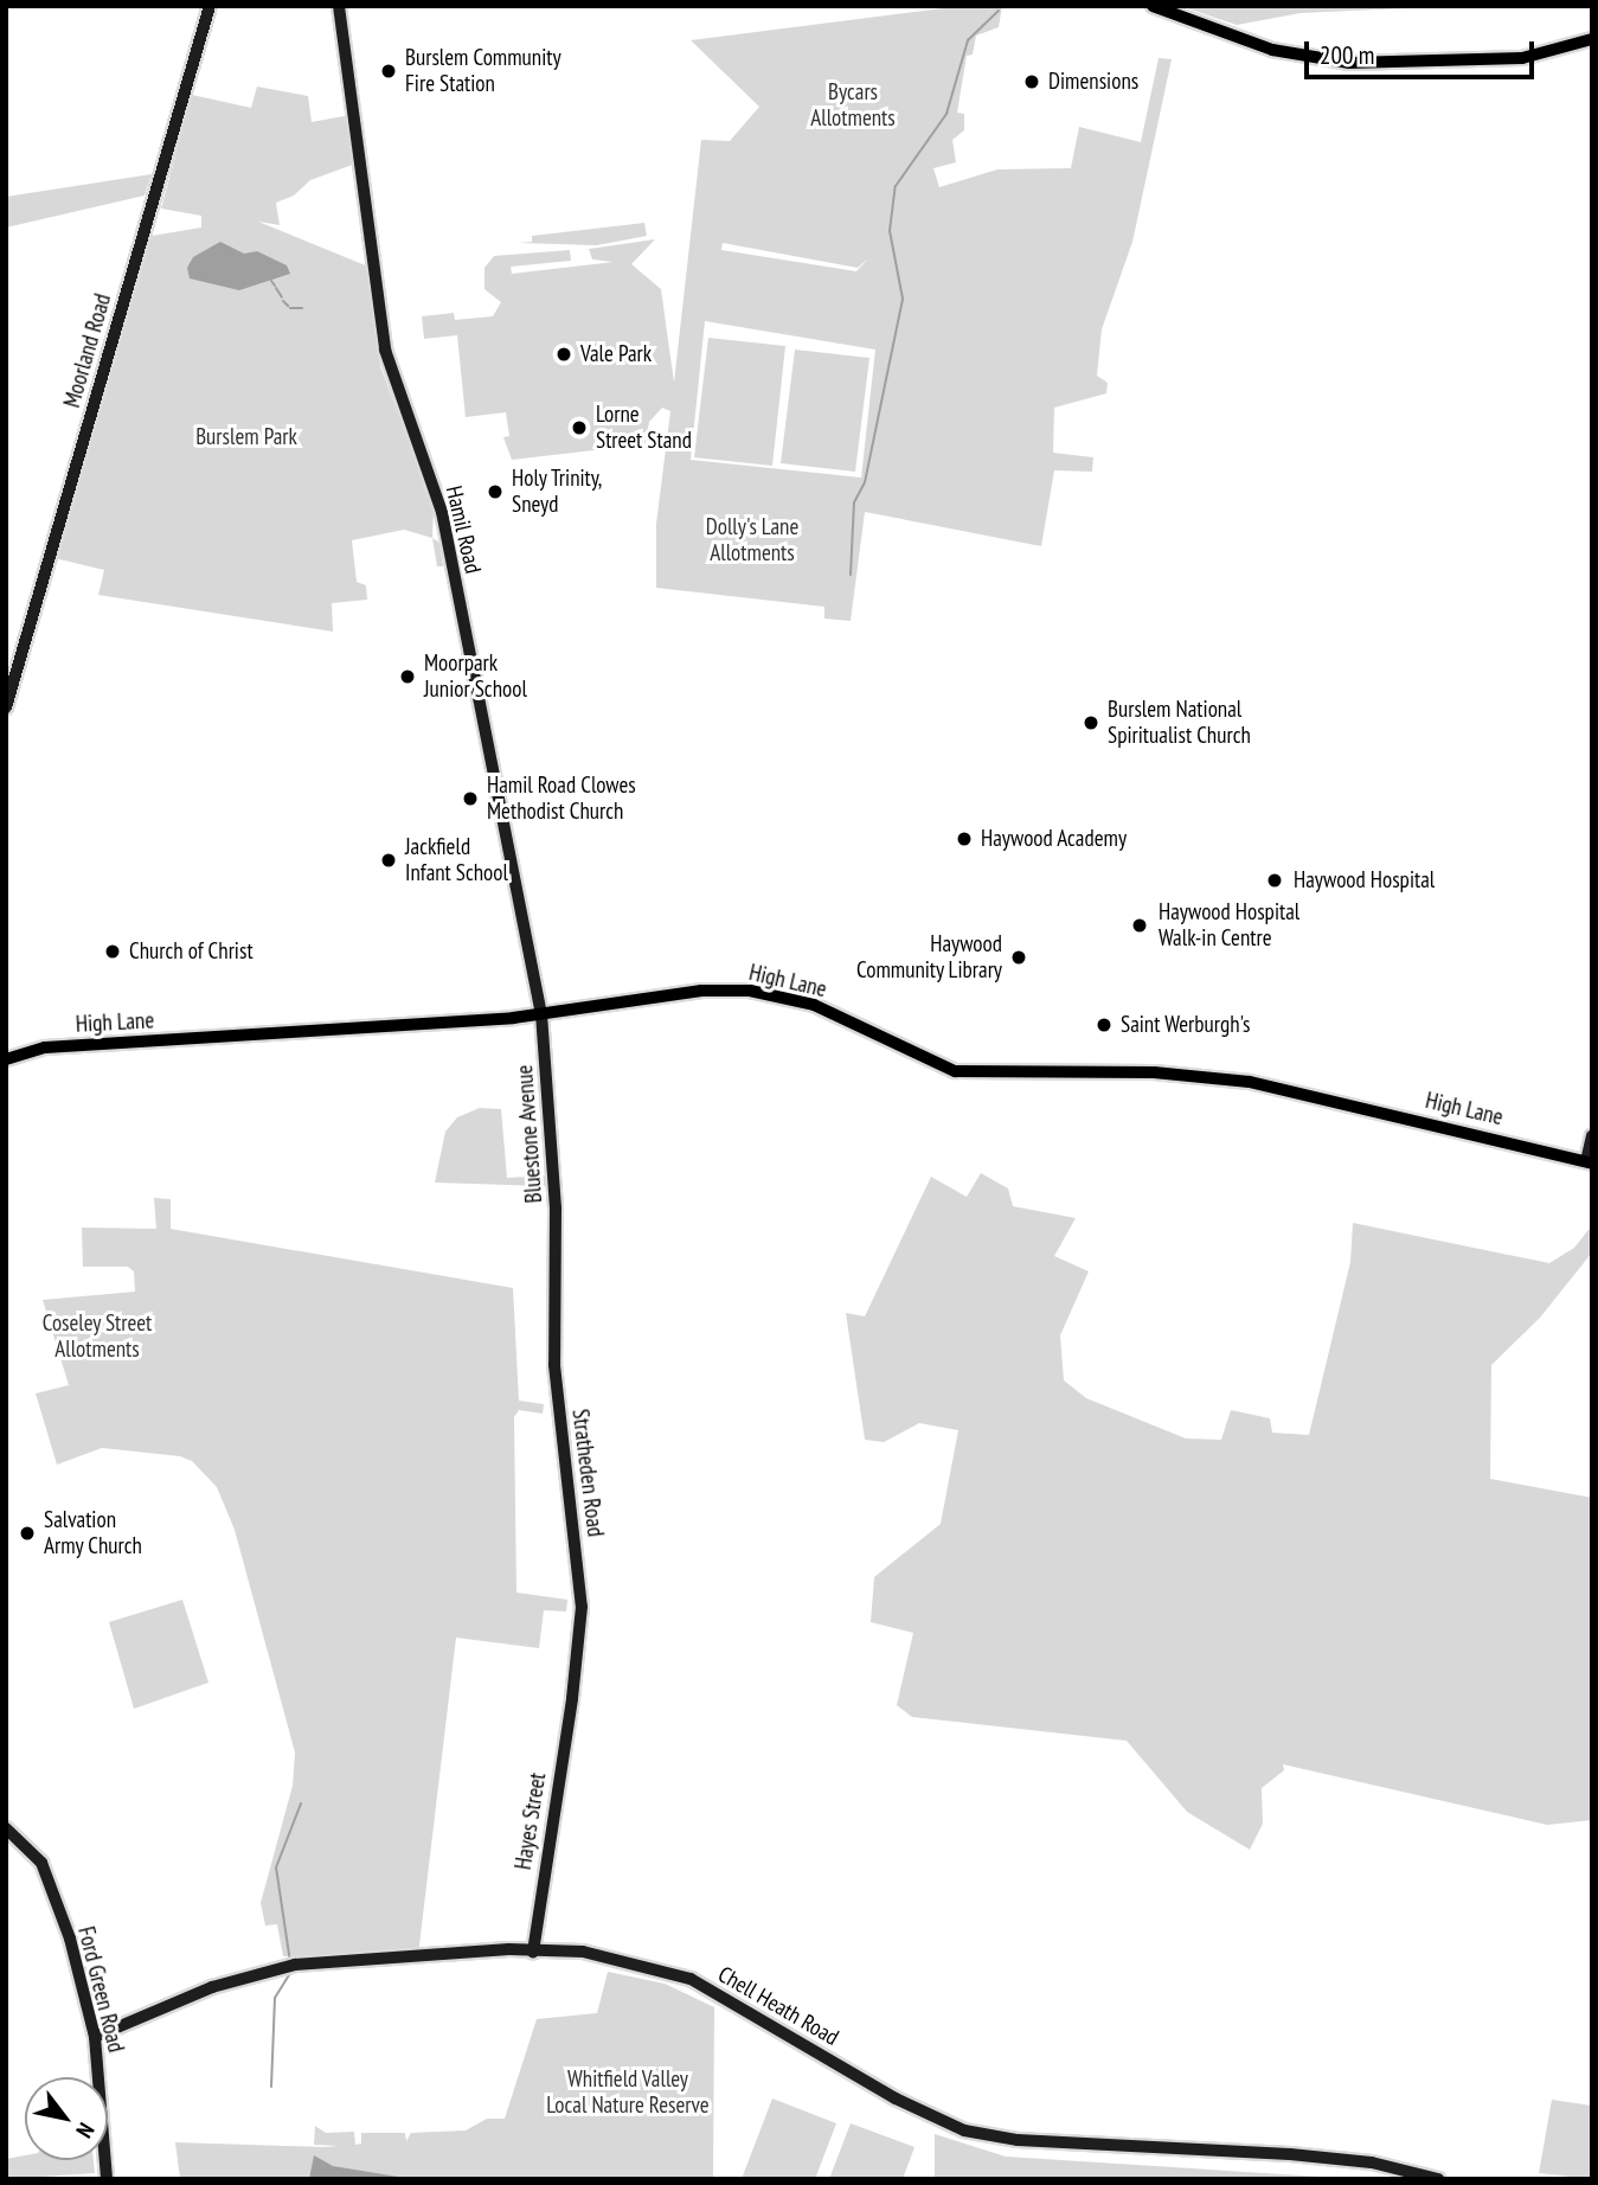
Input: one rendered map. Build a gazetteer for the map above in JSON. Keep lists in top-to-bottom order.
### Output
{
  "streets": {
    "main road": ["High Lane"],
    "street": [
      "Moorland Road",
      "Hamil Road",
      "Bluestone Avenue",
      "Stratheden Road",
      "Hayes Street",
      "Ford Green Road",
      "Chell Heath Road"
    ]
  },
  "crossings": [
    ["Hamil Road", "High Lane"],
    ["Hamil Road", "Bluestone Avenue"],
    ["High Lane", "Bluestone Avenue"],
    ["Bluestone Avenue", "Stratheden Road"],
    ["Stratheden Road", "Hayes Street"],
    ["Hayes Street", "Chell Heath Road"],
    ["Ford Green Road", "Chell Heath Road"]
  ],
  "parks": [
    "Bycars Allotments",
    "Burslem Park",
    "Dolly's Lane Allotments",
    "Coseley Street Allotments",
    "Whitfield Valley Local Nature Reserve"
  ],
  "places": [
    "Burslem Community Fire Station",
    "Dimensions",
    "Vale Park",
    "Lorne Street Stand",
    "Holy Trinity, Sneyd",
    "Moorpark Junior School",
    "Burslem National Spiritualist Church",
    "Hamil Road Clowes Methodist Church",
    "Haywood Academy",
    "Jackfield Infant School",
    "Haywood Hospital",
    "Haywood Hospital Walk-in Centre",
    "Church of Christ",
    "Haywood Community Library",
    "Saint Werburgh's",
    "Salvation Army Church"
  ],
  "scale_bar": "200 m",
  "north": "bottom right"
}
